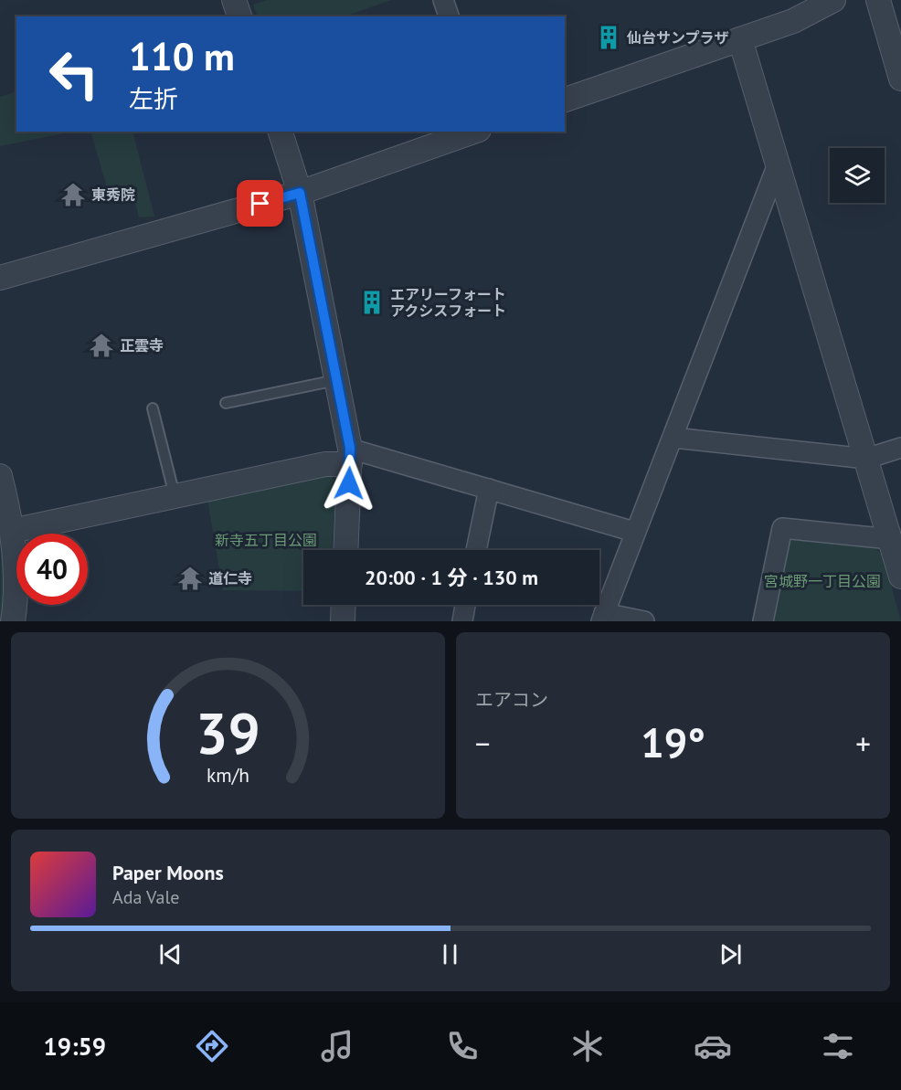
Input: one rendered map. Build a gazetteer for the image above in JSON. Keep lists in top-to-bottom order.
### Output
{
  "parks": ["新寺五丁目公園", "宮城野一丁目公園"],
  "places": {
    "building": ["仙台サンプラザ", "エアリーフォート アクシスフォート"],
    "temple": ["東秀院", "正雲寺", "道仁寺"]
  },
  "page": {
    "turn": ["110 m", "左折"],
    "limit": "40",
    "trip": "20:00 · 1 分 · 130 m",
    "tile": "エアコン",
    "heat": ["−", "19°", "+"],
    "song": ["Paper Moons", "Ada Vale"],
    "tabs": "19:59",
    "gauge": ["39", "km/h"]
  }
}
